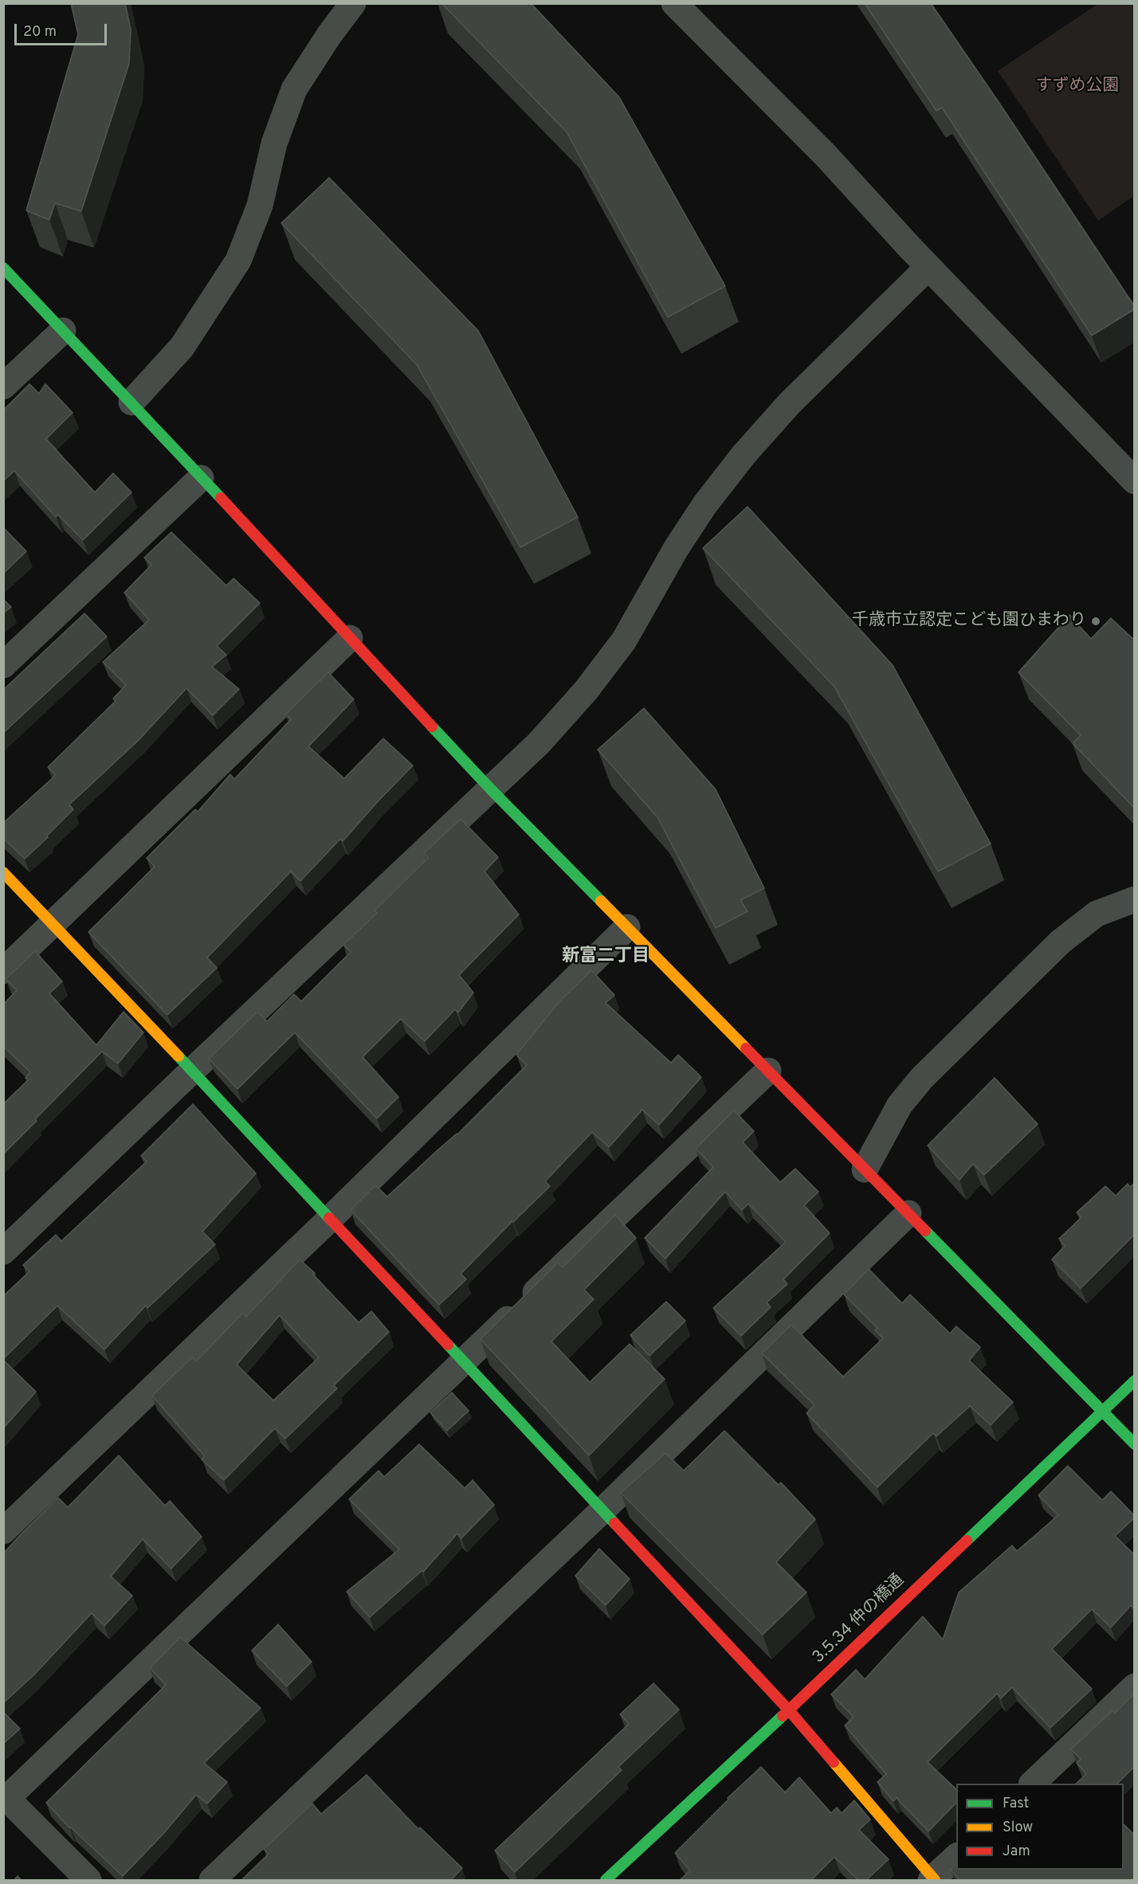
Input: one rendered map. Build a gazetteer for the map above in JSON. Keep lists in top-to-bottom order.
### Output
{
  "streets": {
    "street": ["3.5.34 仲の橋通"]
  },
  "districts": ["新富二丁目"],
  "parks": ["すずめ公園"],
  "places": ["千歳市立認定こども園ひまわり"],
  "legend": ["Fast", "Slow", "Jam"],
  "scale_bar": "20 m"
}
